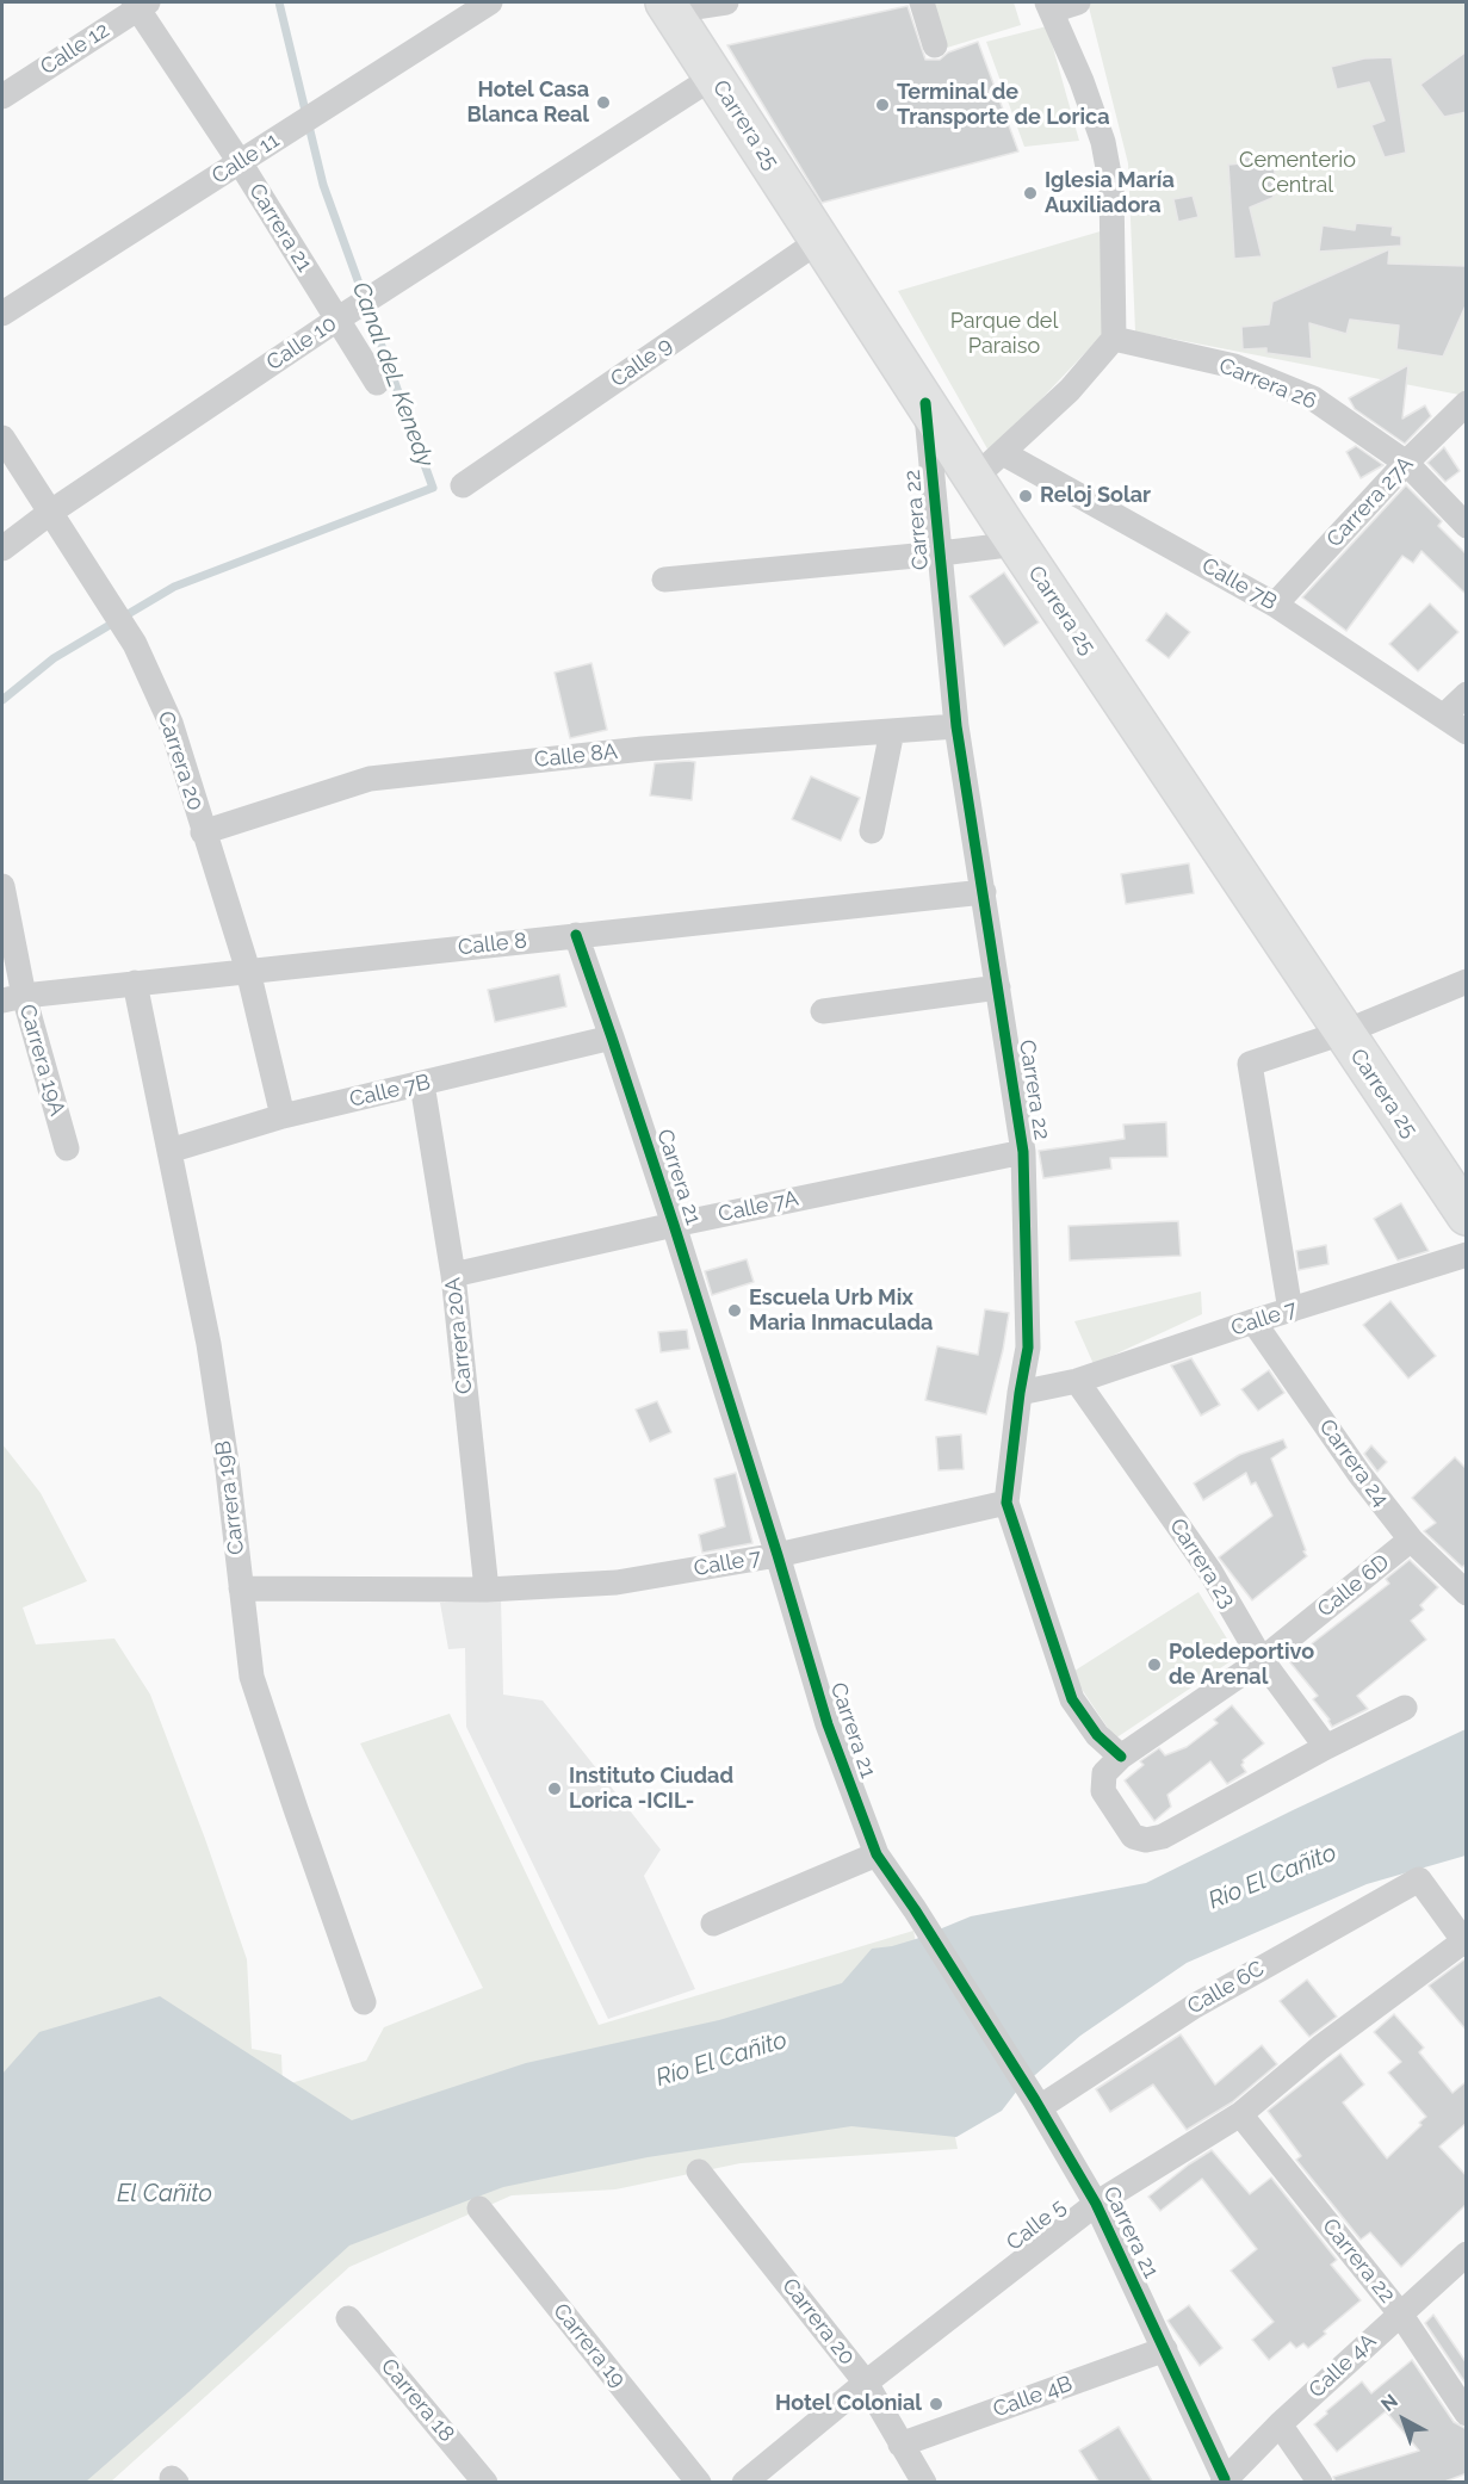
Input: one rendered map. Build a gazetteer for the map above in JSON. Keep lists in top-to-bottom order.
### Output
{
  "streets": {
    "main road": ["Carrera 25"],
    "street": [
      "Calle 12",
      "Calle 11",
      "Carrera 21",
      "Calle 10",
      "Calle 9",
      "Carrera 26",
      "Carrera 27A",
      "Carrera 22",
      "Calle 7B",
      "Calle 8A",
      "Carrera 20",
      "Calle 8",
      "Carrera 19A",
      "Calle 7A",
      "Calle 7",
      "Carrera 20A",
      "Carrera 24",
      "Carrera 19B",
      "Carrera 23",
      "Calle 6D",
      "Calle 6C",
      "Calle 5",
      "Carrera 19",
      "Calle 4A",
      "Calle 4B",
      "Carrera 18"
    ]
  },
  "crossings": [
    ["Calle 12", "Carrera 21"],
    ["Carrera 25", "Calle 10"],
    ["Carrera 25", "Calle 9"],
    ["Carrera 25", "Carrera 22"],
    ["Calle 11", "Carrera 21"],
    ["Carrera 21", "Calle 10"],
    ["Carrera 21", "Calle 7B"],
    ["Carrera 21", "Calle 8"],
    ["Carrera 21", "Calle 7A"],
    ["Carrera 21", "Calle 7"],
    ["Carrera 21", "Calle 6C"],
    ["Carrera 21", "Calle 5"],
    ["Carrera 21", "Calle 4A"],
    ["Carrera 21", "Calle 4B"],
    ["Calle 10", "Carrera 20"],
    ["Carrera 26", "Carrera 27A"],
    ["Carrera 27A", "Calle 7B"],
    ["Carrera 22", "Calle 8A"],
    ["Carrera 22", "Calle 8"],
    ["Carrera 22", "Calle 7A"],
    ["Carrera 22", "Calle 7"],
    ["Carrera 22", "Calle 6D"],
    ["Carrera 22", "Calle 5"],
    ["Carrera 22", "Calle 4A"],
    ["Calle 7B", "Carrera 20"],
    ["Calle 7B", "Carrera 20A"],
    ["Calle 7B", "Carrera 19B"],
    ["Calle 8A", "Carrera 20"],
    ["Carrera 20", "Calle 8"],
    ["Carrera 20", "Calle 5"],
    ["Carrera 20", "Calle 4B"],
    ["Calle 8", "Carrera 19A"],
    ["Calle 8", "Carrera 19B"],
    ["Calle 7A", "Carrera 20A"],
    ["Calle 7", "Carrera 20A"],
    ["Calle 7", "Carrera 24"],
    ["Calle 7", "Carrera 19B"],
    ["Calle 7", "Carrera 23"],
    ["Carrera 24", "Calle 6D"],
    ["Carrera 23", "Calle 6D"],
    ["Calle 6C", "Calle 5"]
  ],
  "water": ["Canal deL Kenedy", "Río El Cañito", "El Cañito"],
  "parks": ["Cementerio Central", "Parque del Paraiso"],
  "places": [
    "Hotel Casa Blanca Real",
    "Terminal de Transporte de Lorica",
    "Iglesia María Auxiliadora",
    "Reloj Solar",
    "Escuela Urb Mix Maria Inmaculada",
    "Poledeportivo de Arenal",
    "Instituto Ciudad Lorica -ICIL-",
    "Hotel Colonial"
  ],
  "north": "top left"
}
